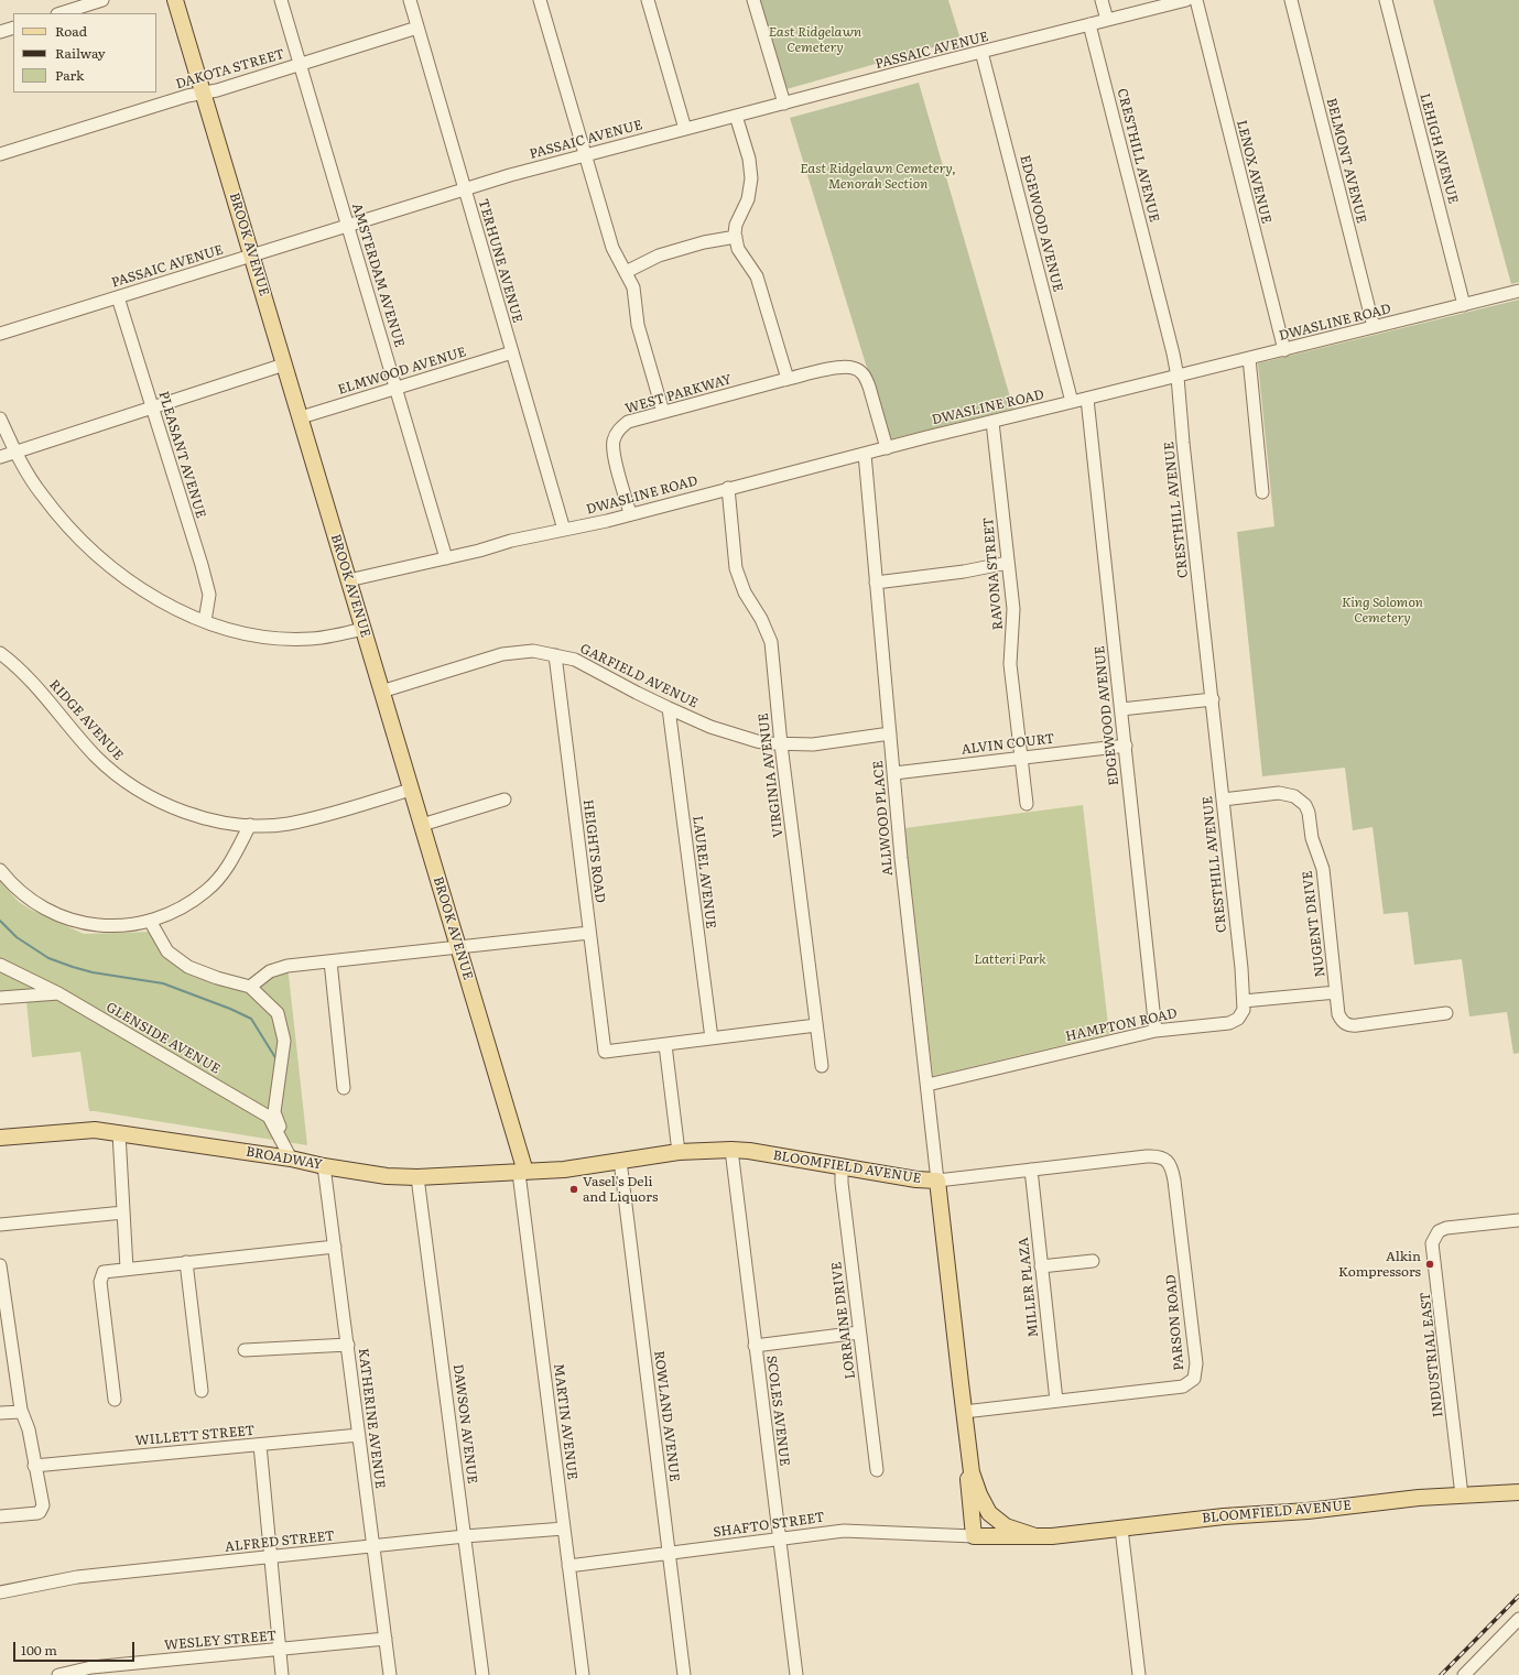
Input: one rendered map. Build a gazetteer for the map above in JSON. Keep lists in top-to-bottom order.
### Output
{
  "streets": {
    "main road": ["BROOK AVENUE", "BROADWAY", "BLOOMFIELD AVENUE"],
    "street": [
      "PASSAIC AVENUE",
      "DAKOTA STREET",
      "LEHIGH AVENUE",
      "CRESTHILL AVENUE",
      "BELMONT AVENUE",
      "LENOX AVENUE",
      "EDGEWOOD AVENUE",
      "TERHUNE AVENUE",
      "AMSTERDAM AVENUE",
      "DWASLINE ROAD",
      "ELMWOOD AVENUE",
      "WEST PARKWAY",
      "PLEASANT AVENUE",
      "RAVONA STREET",
      "GARFIELD AVENUE",
      "RIDGE AVENUE",
      "ALVIN COURT",
      "VIRGINIA AVENUE",
      "ALLWOOD PLACE",
      "HEIGHTS ROAD",
      "LAUREL AVENUE",
      "NUGENT DRIVE",
      "HAMPTON ROAD",
      "GLENSIDE AVENUE",
      "MILLER PLAZA",
      "LORRAINE DRIVE",
      "PARSON ROAD",
      "INDUSTRIAL EAST",
      "SCOLES AVENUE",
      "ROWLAND AVENUE",
      "KATHERINE AVENUE",
      "MARTIN AVENUE",
      "DAWSON AVENUE",
      "WILLETT STREET",
      "SHAFTO STREET",
      "ALFRED STREET",
      "WESLEY STREET"
    ]
  },
  "crossings": [
    ["PASSAIC AVENUE", "CRESTHILL AVENUE"],
    ["PASSAIC AVENUE", "EDGEWOOD AVENUE"],
    ["PASSAIC AVENUE", "BROOK AVENUE"],
    ["PASSAIC AVENUE", "TERHUNE AVENUE"],
    ["PASSAIC AVENUE", "AMSTERDAM AVENUE"],
    ["PASSAIC AVENUE", "PLEASANT AVENUE"],
    ["DAKOTA STREET", "BROOK AVENUE"],
    ["DAKOTA STREET", "TERHUNE AVENUE"],
    ["DAKOTA STREET", "AMSTERDAM AVENUE"],
    ["LEHIGH AVENUE", "DWASLINE ROAD"],
    ["CRESTHILL AVENUE", "DWASLINE ROAD"],
    ["CRESTHILL AVENUE", "NUGENT DRIVE"],
    ["CRESTHILL AVENUE", "HAMPTON ROAD"],
    ["BELMONT AVENUE", "DWASLINE ROAD"],
    ["LENOX AVENUE", "DWASLINE ROAD"],
    ["EDGEWOOD AVENUE", "DWASLINE ROAD"],
    ["EDGEWOOD AVENUE", "ALVIN COURT"],
    ["EDGEWOOD AVENUE", "HAMPTON ROAD"],
    ["BROOK AVENUE", "DWASLINE ROAD"],
    ["BROOK AVENUE", "ELMWOOD AVENUE"],
    ["BROOK AVENUE", "GARFIELD AVENUE"],
    ["BROOK AVENUE", "RIDGE AVENUE"],
    ["BROOK AVENUE", "BROADWAY"],
    ["BROOK AVENUE", "MARTIN AVENUE"],
    ["TERHUNE AVENUE", "DWASLINE ROAD"],
    ["TERHUNE AVENUE", "ELMWOOD AVENUE"],
    ["AMSTERDAM AVENUE", "DWASLINE ROAD"],
    ["AMSTERDAM AVENUE", "ELMWOOD AVENUE"],
    ["DWASLINE ROAD", "WEST PARKWAY"],
    ["DWASLINE ROAD", "RAVONA STREET"],
    ["DWASLINE ROAD", "VIRGINIA AVENUE"],
    ["DWASLINE ROAD", "ALLWOOD PLACE"],
    ["RAVONA STREET", "ALVIN COURT"],
    ["GARFIELD AVENUE", "VIRGINIA AVENUE"],
    ["GARFIELD AVENUE", "ALLWOOD PLACE"],
    ["GARFIELD AVENUE", "HEIGHTS ROAD"],
    ["GARFIELD AVENUE", "LAUREL AVENUE"],
    ["ALVIN COURT", "ALLWOOD PLACE"],
    ["ALLWOOD PLACE", "HAMPTON ROAD"],
    ["ALLWOOD PLACE", "BLOOMFIELD AVENUE"],
    ["ALLWOOD PLACE", "PARSON ROAD"],
    ["GLENSIDE AVENUE", "BROADWAY"],
    ["BROADWAY", "BLOOMFIELD AVENUE"],
    ["BROADWAY", "KATHERINE AVENUE"],
    ["BROADWAY", "MARTIN AVENUE"],
    ["BROADWAY", "DAWSON AVENUE"],
    ["BLOOMFIELD AVENUE", "LORRAINE DRIVE"],
    ["BLOOMFIELD AVENUE", "PARSON ROAD"],
    ["BLOOMFIELD AVENUE", "INDUSTRIAL EAST"],
    ["BLOOMFIELD AVENUE", "SCOLES AVENUE"],
    ["BLOOMFIELD AVENUE", "ROWLAND AVENUE"],
    ["BLOOMFIELD AVENUE", "SHAFTO STREET"],
    ["MILLER PLAZA", "PARSON ROAD"],
    ["SCOLES AVENUE", "SHAFTO STREET"],
    ["ROWLAND AVENUE", "SHAFTO STREET"],
    ["KATHERINE AVENUE", "WILLETT STREET"],
    ["KATHERINE AVENUE", "ALFRED STREET"],
    ["KATHERINE AVENUE", "WESLEY STREET"],
    ["MARTIN AVENUE", "SHAFTO STREET"],
    ["MARTIN AVENUE", "ALFRED STREET"],
    ["DAWSON AVENUE", "ALFRED STREET"]
  ],
  "parks": [
    "East Ridgelawn Cemetery",
    "East Ridgelawn Cemetery, Menorah Section",
    "King Solomon Cemetery",
    "Latteri Park"
  ],
  "places": ["Vasel's Deli and Liquors", "Alkin Kompressors"],
  "legend": ["Road", "Railway", "Park"],
  "scale_bar": "100 m"
}
